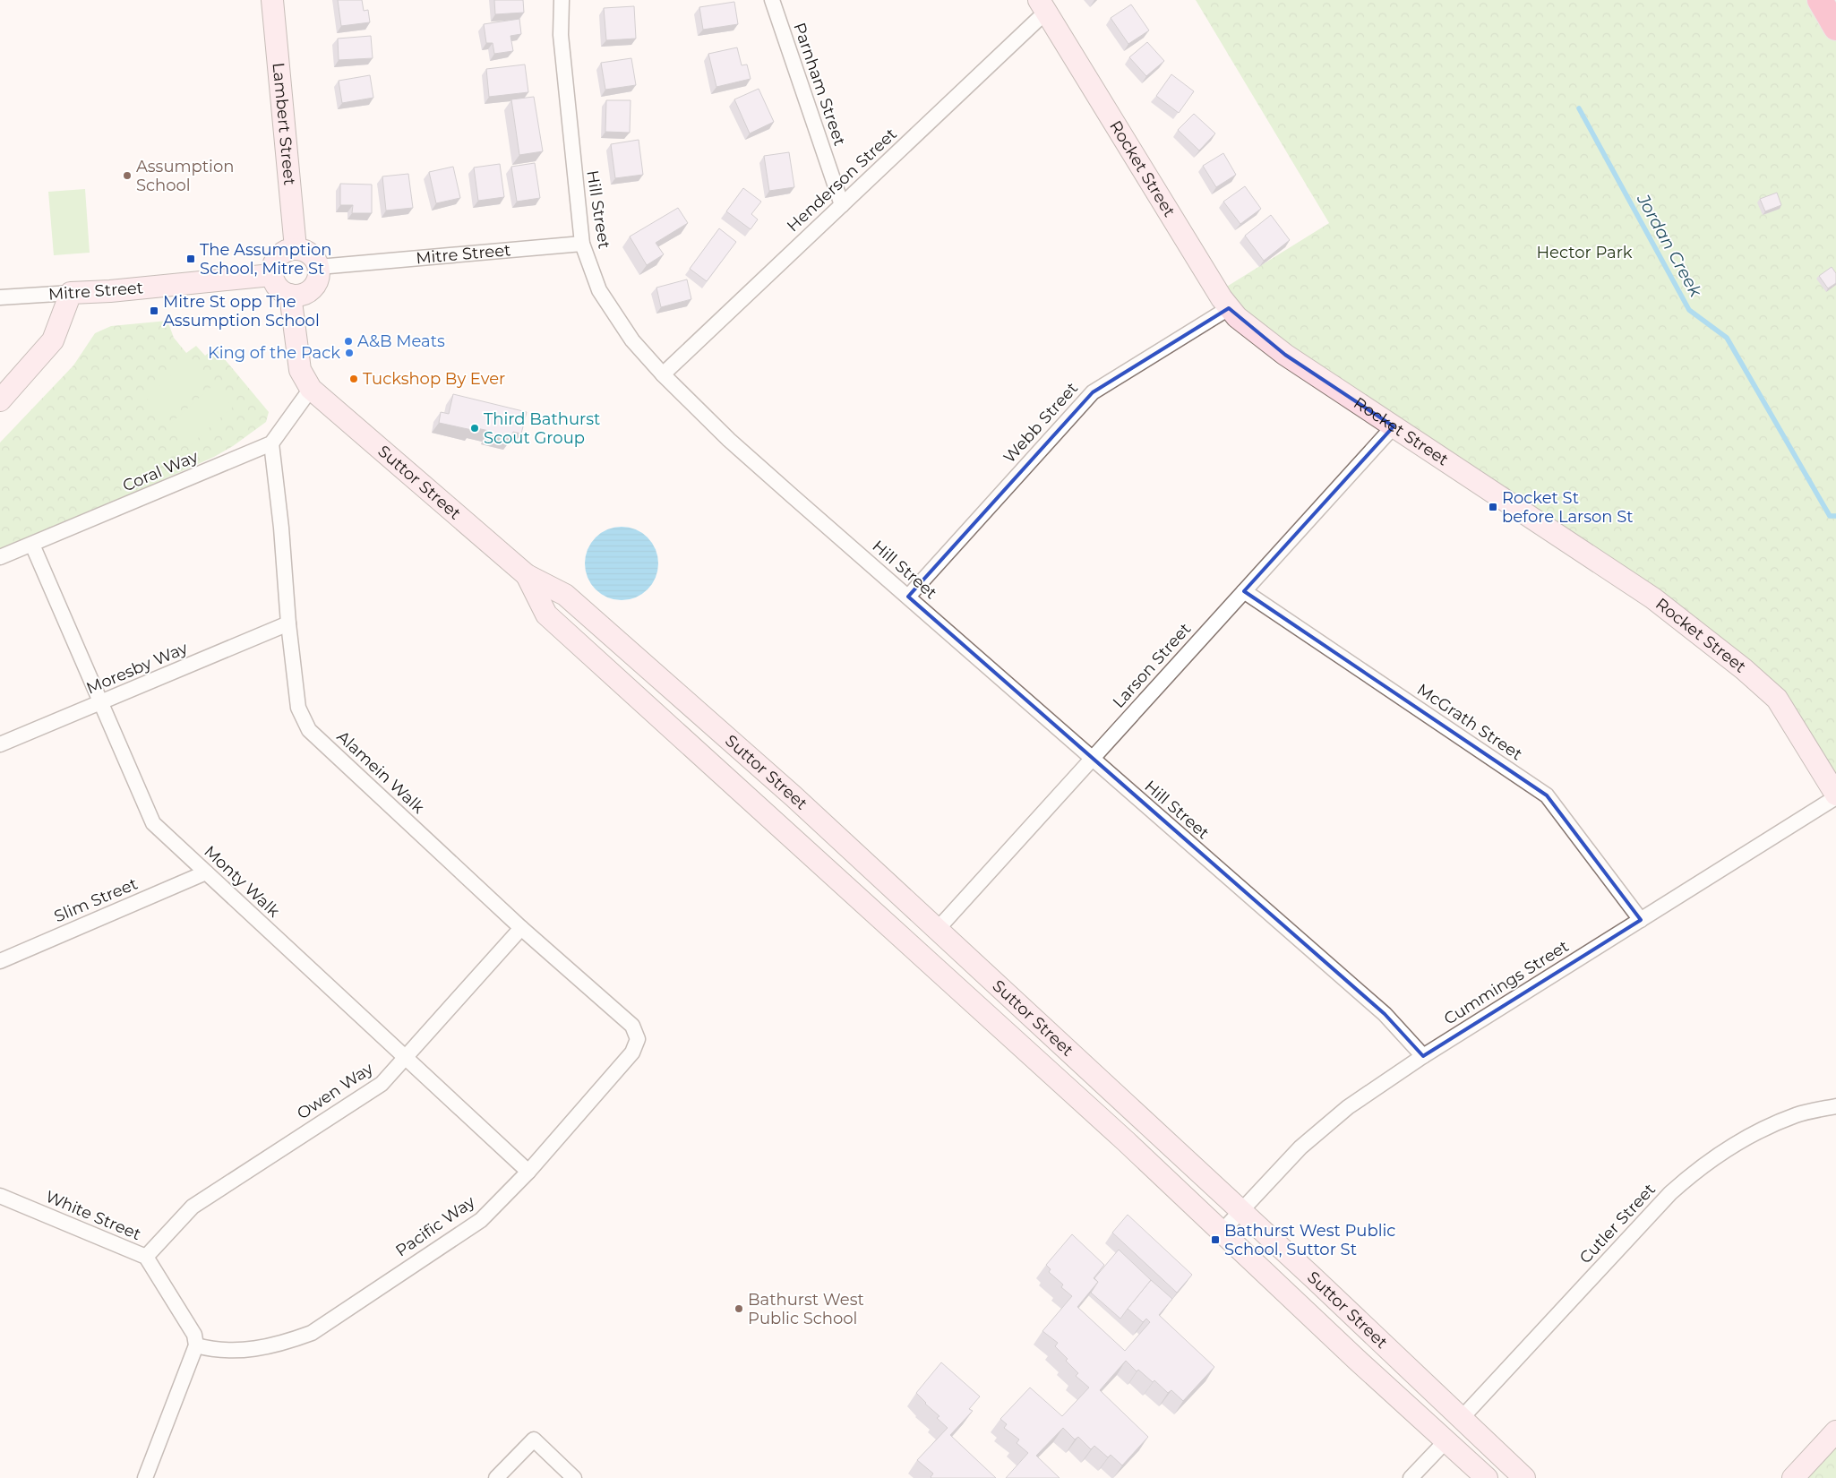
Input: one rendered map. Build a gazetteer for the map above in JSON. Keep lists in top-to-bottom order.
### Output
{
  "streets": {
    "main road": [
      "Lambert Street",
      "Rocket Street",
      "Mitre Street",
      "Suttor Street"
    ],
    "street": [
      "Parnham Street",
      "Henderson Street",
      "Hill Street",
      "Webb Street",
      "Coral Way",
      "Larson Street",
      "Moresby Way",
      "McGrath Street",
      "Alamein Walk",
      "Monty Walk",
      "Slim Street",
      "Cummings Street",
      "Owen Way",
      "White Street",
      "Cutler Street",
      "Pacific Way"
    ]
  },
  "crossings": [
    ["Parnham Street", "Henderson Street"],
    ["Lambert Street", "Mitre Street"],
    ["Lambert Street", "Suttor Street"],
    ["Rocket Street", "Henderson Street"],
    ["Rocket Street", "Webb Street"],
    ["Rocket Street", "Larson Street"],
    ["Rocket Street", "Cummings Street"],
    ["Henderson Street", "Hill Street"],
    ["Hill Street", "Mitre Street"],
    ["Hill Street", "Webb Street"],
    ["Hill Street", "Larson Street"],
    ["Hill Street", "Cummings Street"],
    ["Mitre Street", "Suttor Street"],
    ["Coral Way", "Alamein Walk"],
    ["Coral Way", "Monty Walk"],
    ["Suttor Street", "Larson Street"],
    ["Suttor Street", "Cummings Street"],
    ["Suttor Street", "Cutler Street"],
    ["Larson Street", "McGrath Street"],
    ["Moresby Way", "Alamein Walk"],
    ["Moresby Way", "Monty Walk"],
    ["McGrath Street", "Cummings Street"],
    ["Alamein Walk", "Owen Way"],
    ["Alamein Walk", "Pacific Way"],
    ["Monty Walk", "Slim Street"],
    ["Monty Walk", "Owen Way"],
    ["Monty Walk", "Pacific Way"],
    ["Owen Way", "White Street"],
    ["White Street", "Pacific Way"]
  ],
  "water": ["Jordan Creek"],
  "parks": ["Hector Park"],
  "places": {
    "other": [
      "Assumption School",
      "A&B Meats",
      "King of the Pack",
      "Tuckshop By Ever",
      "Third Bathurst Scout Group",
      "Bathurst West Public School"
    ],
    "transit": [
      "The Assumption School, Mitre St",
      "Mitre St opp The Assumption School",
      "Rocket St before Larson St",
      "Bathurst West Public School, Suttor St"
    ]
  }
}
